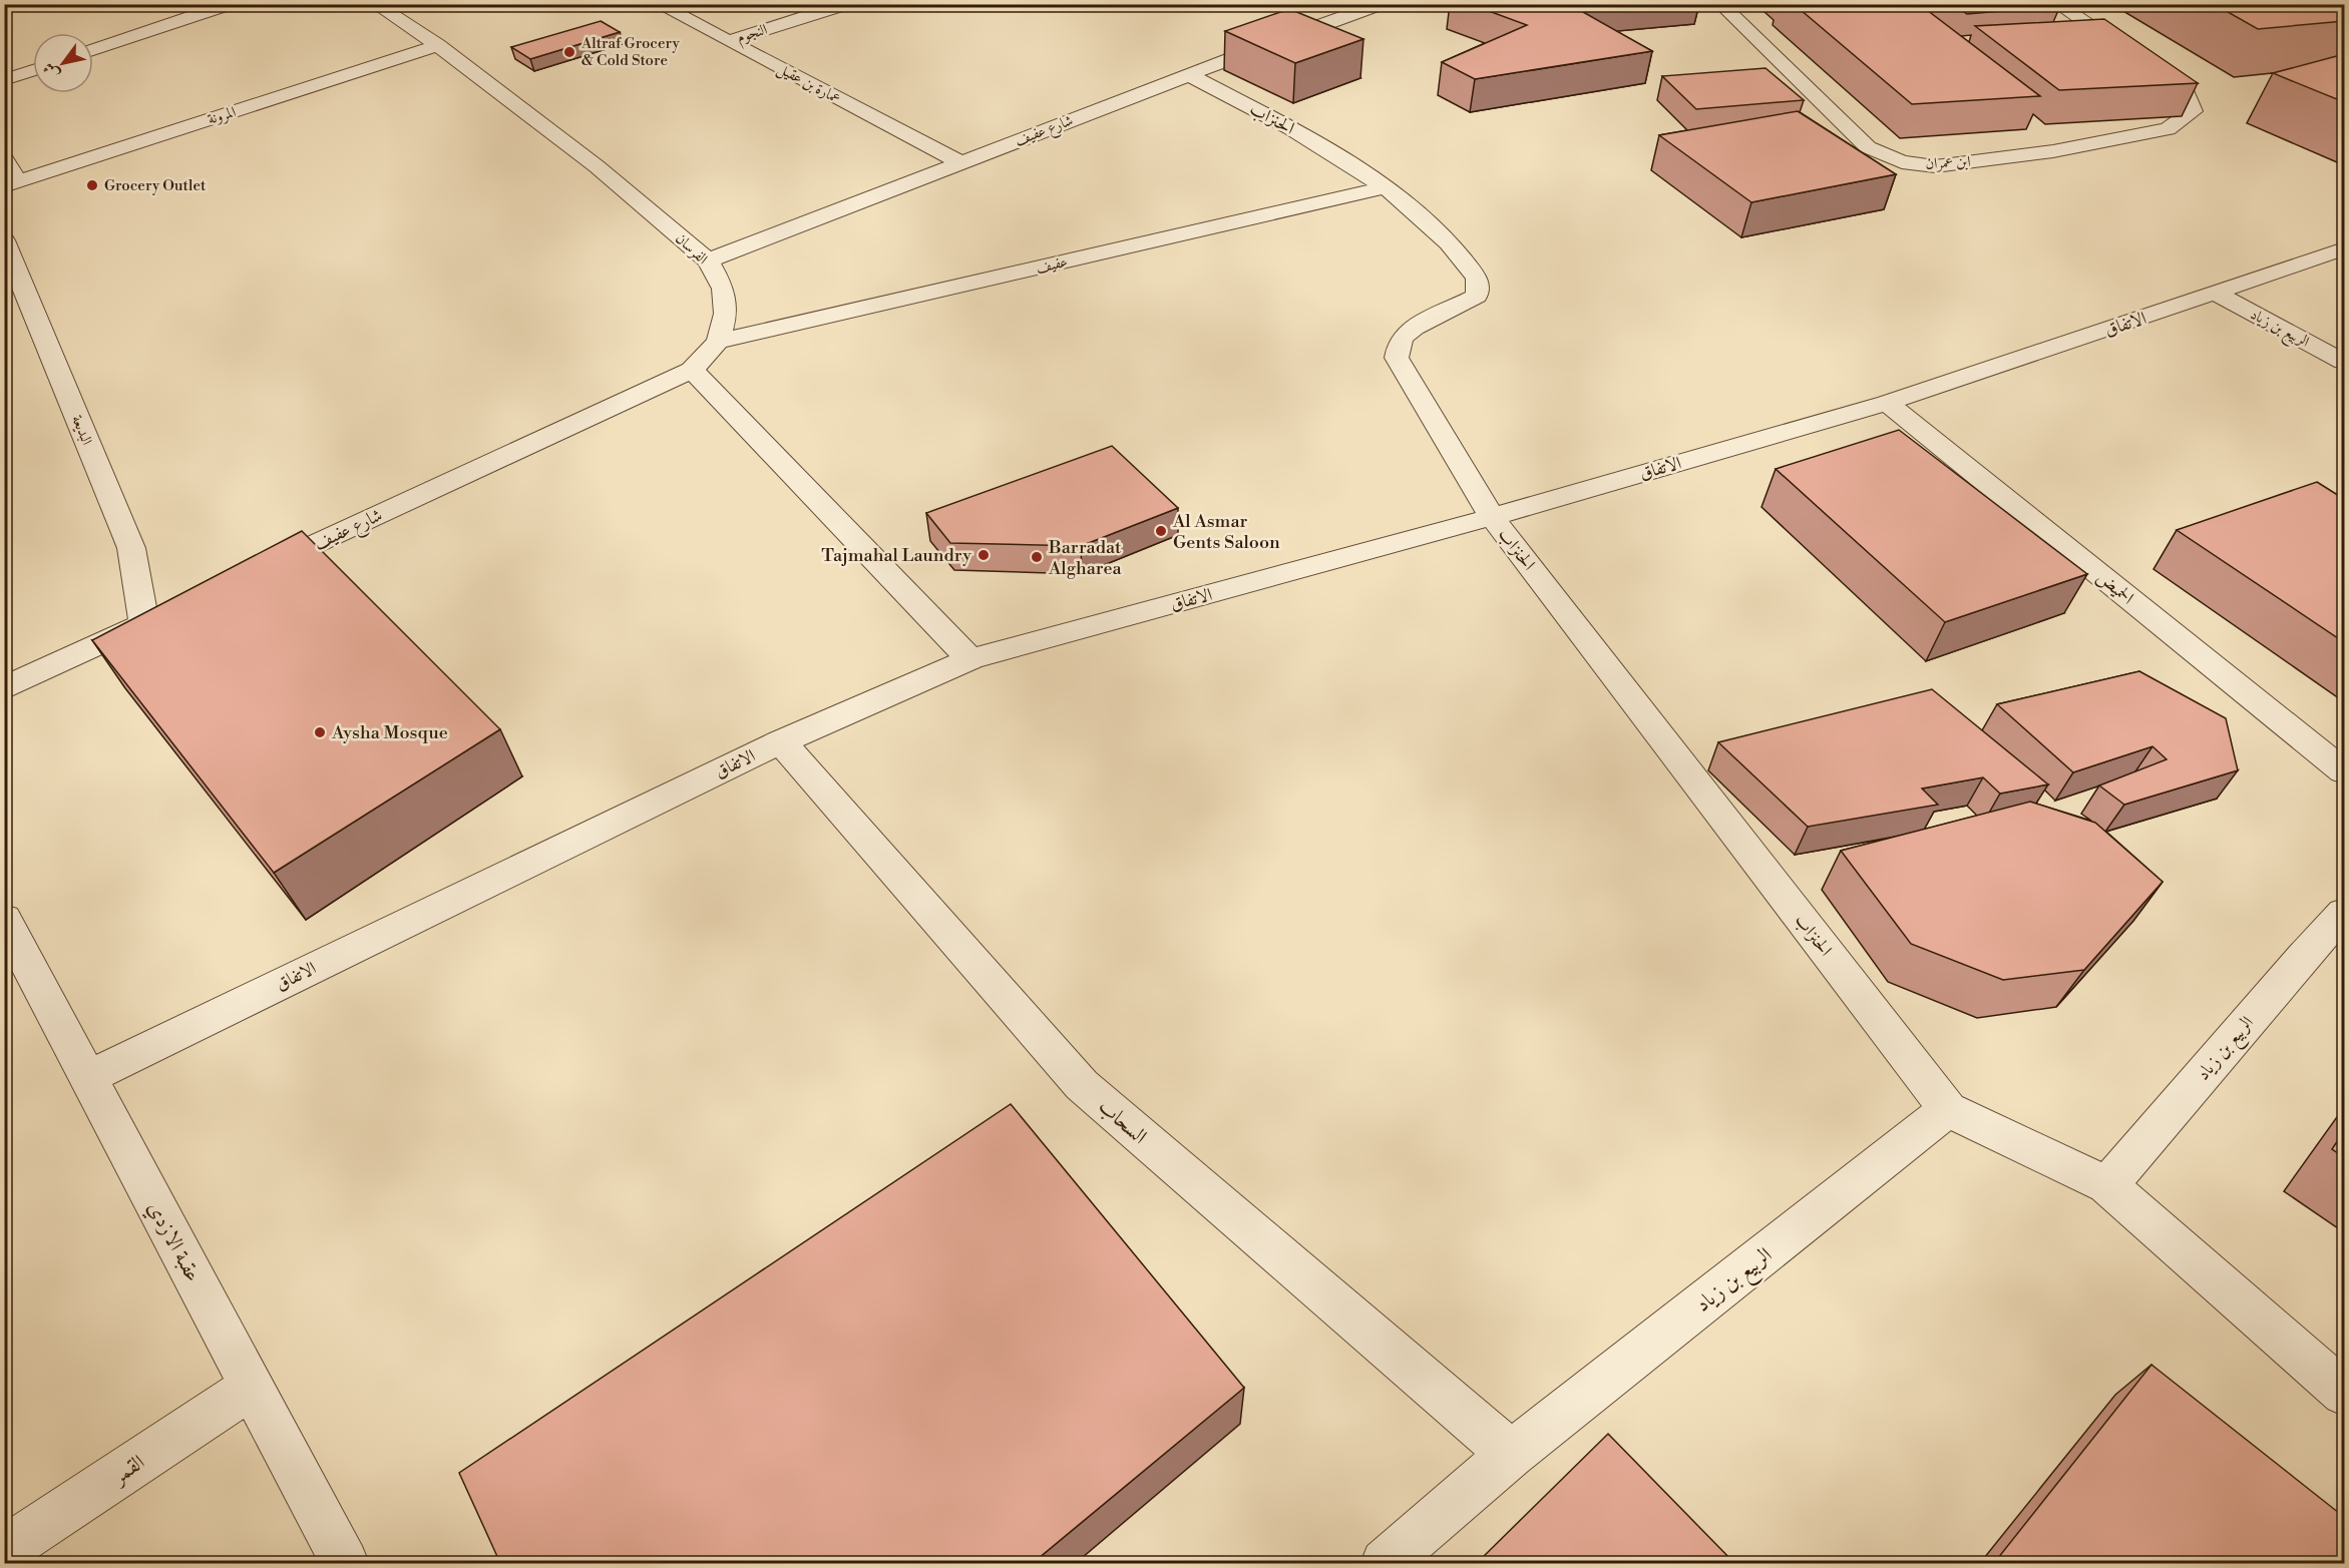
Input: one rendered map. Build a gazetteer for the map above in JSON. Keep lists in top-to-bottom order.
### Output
{
  "streets": {
    "street": [
      "النجوم",
      "عمارة بن عقيل",
      "المرونة",
      "الحنزاب",
      "شارع عفيف",
      "ابن عمران",
      "الفرسان",
      "عفيف",
      "الاتفاق",
      "الربيع بن زياد",
      "البديعة",
      "الحميض",
      "السحاب",
      "عقبة الازدي",
      "القمر"
    ]
  },
  "crossings": [
    ["النجوم", "عمارة بن عقيل"],
    ["عمارة بن عقيل", "شارع عفيف"],
    ["المرونة", "الفرسان"],
    ["الحنزاب", "شارع عفيف"],
    ["الحنزاب", "عفيف"],
    ["الحنزاب", "الاتفاق"],
    ["الحنزاب", "الربيع بن زياد"],
    ["شارع عفيف", "الفرسان"],
    ["الفرسان", "عفيف"],
    ["الاتفاق", "الربيع بن زياد"],
    ["الاتفاق", "الحميض"],
    ["الاتفاق", "السحاب"],
    ["الاتفاق", "عقبة الازدي"],
    ["الربيع بن زياد", "السحاب"],
    ["عقبة الازدي", "القمر"]
  ],
  "places": [
    "Altraf Grocery & Cold Store",
    "Grocery Outlet",
    "Al Asmar Gents Saloon",
    "Tajmahal Laundry",
    "Barradat Algharea",
    "Aysha Mosque"
  ],
  "north": "bottom left"
}
